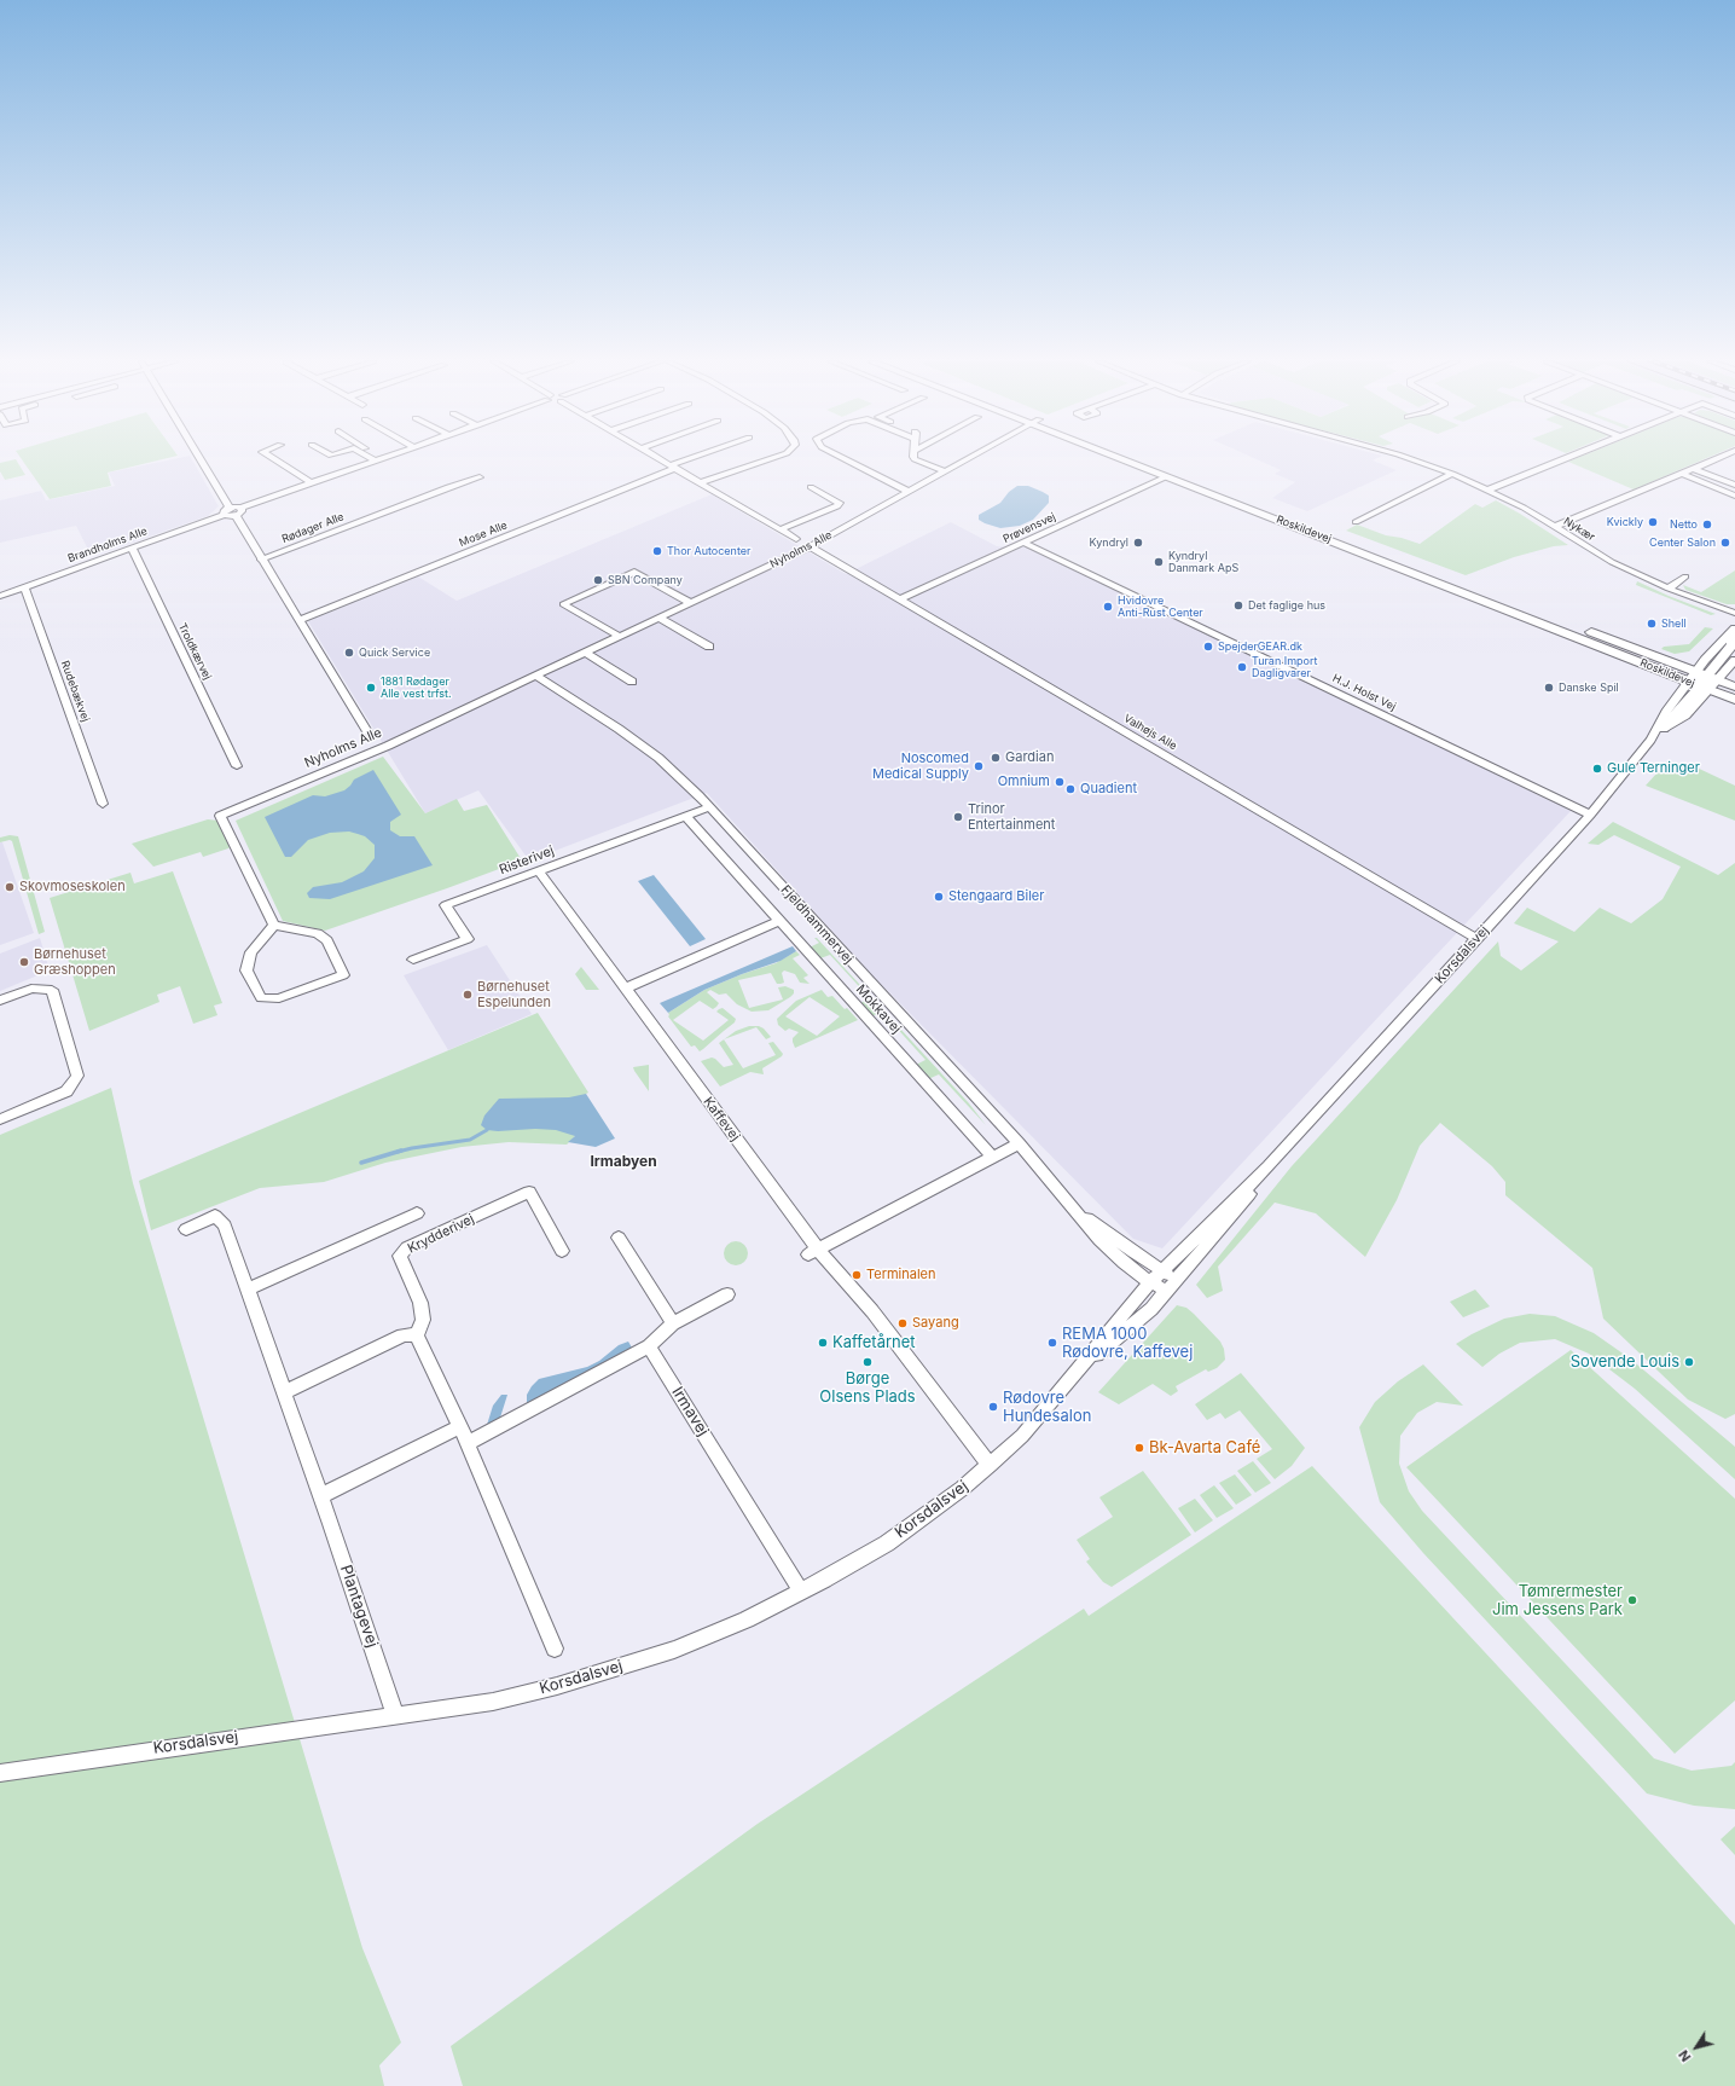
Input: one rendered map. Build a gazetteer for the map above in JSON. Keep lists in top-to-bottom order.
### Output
{
  "streets": {
    "main road": ["Roskildevej"],
    "street": [
      "Rødager Alle",
      "Prøvensvej",
      "Nykær",
      "Mose Alle",
      "Brandholms Alle",
      "Nyholms Alle",
      "Troldkærvej",
      "Rudebækvej",
      "H.J. Holst Vej",
      "Valhøjs Alle",
      "Risterivej",
      "Fjeldhammervej",
      "Korsdalsvej",
      "Mokkavej",
      "Kaffevej",
      "Krydderivej",
      "Irmavej",
      "Plantagevej"
    ]
  },
  "crossings": [
    ["Prøvensvej", "Roskildevej"],
    ["Prøvensvej", "H.J. Holst Vej"],
    ["Prøvensvej", "Valhøjs Alle"],
    ["Roskildevej", "Korsdalsvej"],
    ["Brandholms Alle", "Troldkærvej"],
    ["Brandholms Alle", "Rudebækvej"],
    ["Nyholms Alle", "Valhøjs Alle"],
    ["Nyholms Alle", "Fjeldhammervej"],
    ["H.J. Holst Vej", "Korsdalsvej"],
    ["Valhøjs Alle", "Korsdalsvej"],
    ["Risterivej", "Fjeldhammervej"],
    ["Risterivej", "Mokkavej"],
    ["Risterivej", "Kaffevej"],
    ["Fjeldhammervej", "Korsdalsvej"],
    ["Korsdalsvej", "Irmavej"],
    ["Korsdalsvej", "Plantagevej"]
  ],
  "districts": ["Irmabyen"],
  "places": [
    "Kvickly",
    "Netto",
    "Kyndryl",
    "Center Salon",
    "Thor Autocenter",
    "Kyndryl Danmark ApS",
    "SBN Company",
    "Det faglige hus",
    "Hvidovre Anti-Rust Center",
    "Shell",
    "SpejderGEAR.dk",
    "Quick Service",
    "Turan Import Dagligvarer",
    "1881 Rødager Alle vest trfst.",
    "Danske Spil",
    "Gardian",
    "Noscomed Medical Supply",
    "Gule Terninger",
    "Omnium",
    "Quadient",
    "Trinor Entertainment",
    "Skovmoseskolen",
    "Stengaard Biler",
    "Børnehuset Græshoppen",
    "Børnehuset Espelunden",
    "Terminalen",
    "Sayang",
    "Kaffetårnet",
    "REMA 1000 Rødovre, Kaffevej",
    "Børge Olsens Plads",
    "Sovende Louis",
    "Rødovre Hundesalon",
    "Bk-Avarta Café",
    "Tømrermester Jim Jessens Park"
  ],
  "north": "bottom left"
}
